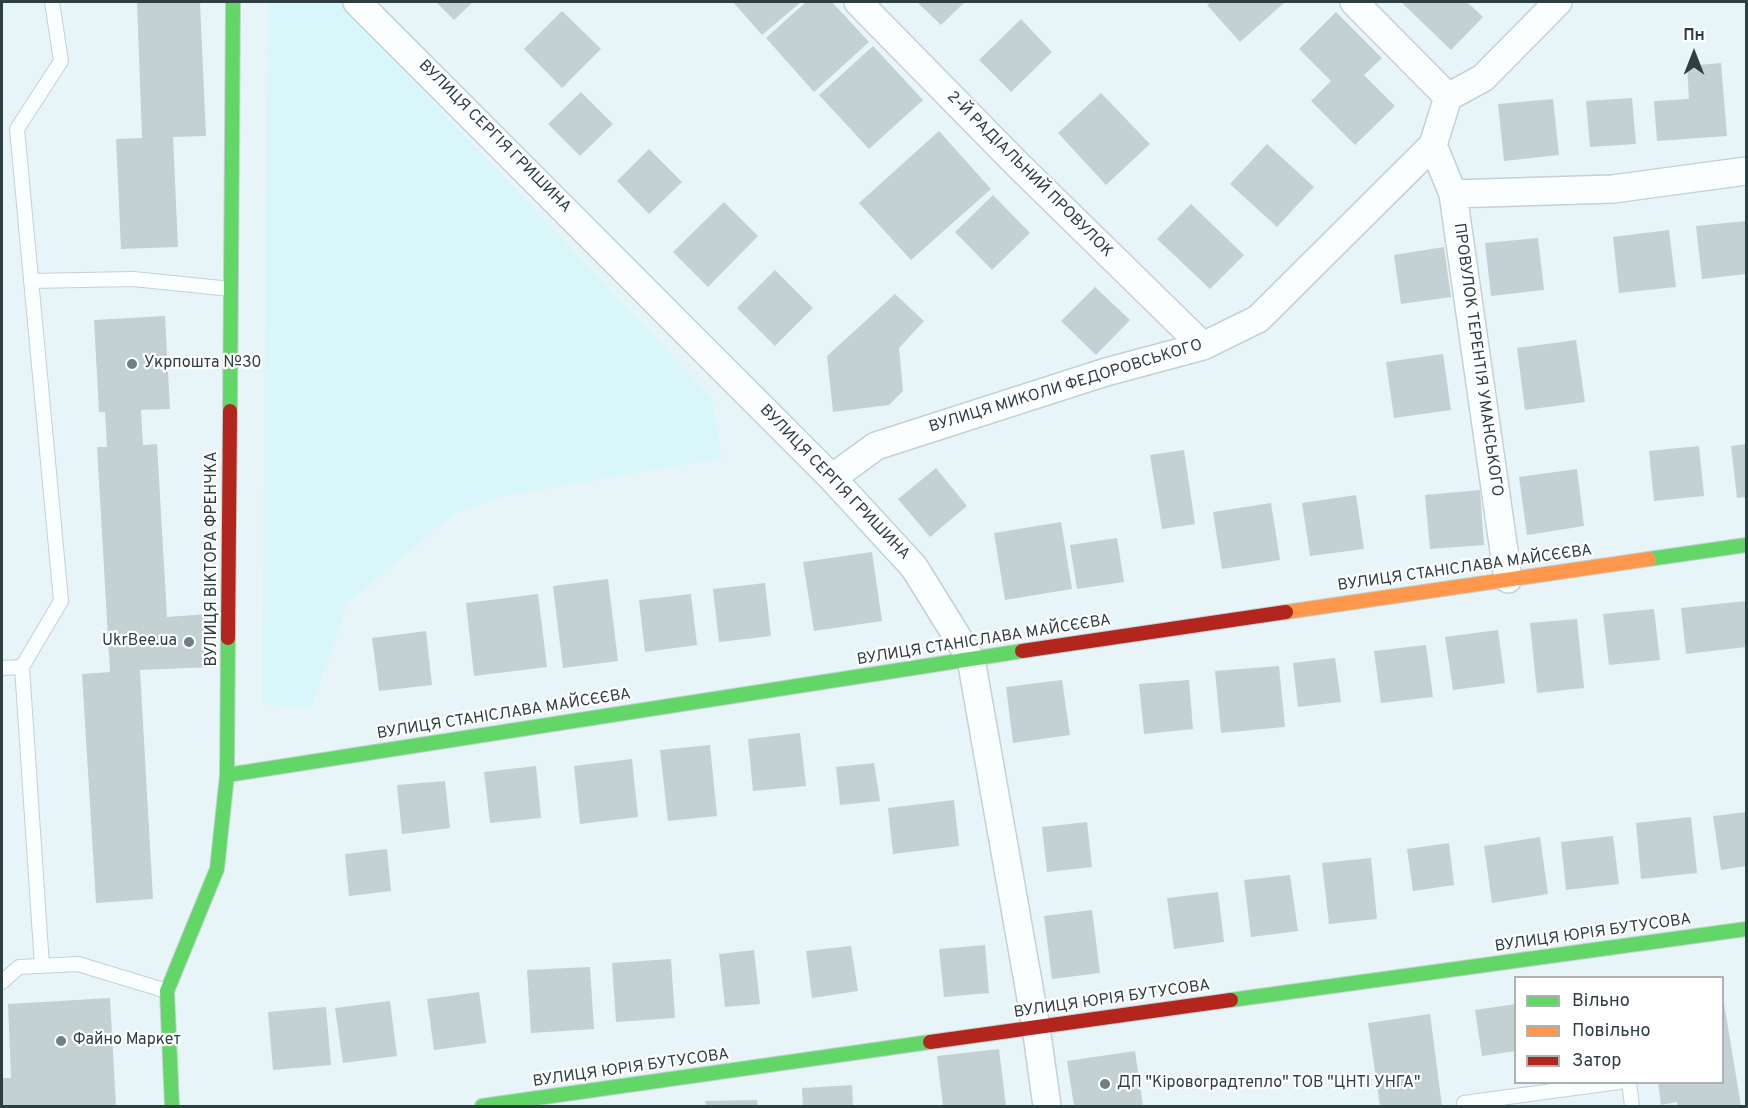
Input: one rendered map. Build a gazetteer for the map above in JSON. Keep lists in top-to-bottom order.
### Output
{
  "streets": {
    "street": [
      "ВУЛИЦЯ СЕРГІЯ ГРИШИНА",
      "2-Й РАДІАЛЬНИЙ ПРОВУЛОК",
      "ПРОВУЛОК ТЕРЕНТІЯ УМАНСЬКОГО",
      "ВУЛИЦЯ МИКОЛИ ФЕДОРОВСЬКОГО",
      "ВУЛИЦЯ ВІКТОРА ФРЕНЧКА",
      "ВУЛИЦЯ СТАНІСЛАВА МАЙСЄЄВА",
      "ВУЛИЦЯ ЮРІЯ БУТУСОВА"
    ]
  },
  "crossings": [
    ["ВУЛИЦЯ СЕРГІЯ ГРИШИНА", "ВУЛИЦЯ МИКОЛИ ФЕДОРОВСЬКОГО"],
    ["ВУЛИЦЯ СЕРГІЯ ГРИШИНА", "ВУЛИЦЯ СТАНІСЛАВА МАЙСЄЄВА"],
    ["ВУЛИЦЯ СЕРГІЯ ГРИШИНА", "ВУЛИЦЯ ЮРІЯ БУТУСОВА"],
    ["2-Й РАДІАЛЬНИЙ ПРОВУЛОК", "ВУЛИЦЯ МИКОЛИ ФЕДОРОВСЬКОГО"],
    ["ПРОВУЛОК ТЕРЕНТІЯ УМАНСЬКОГО", "ВУЛИЦЯ МИКОЛИ ФЕДОРОВСЬКОГО"],
    ["ПРОВУЛОК ТЕРЕНТІЯ УМАНСЬКОГО", "ВУЛИЦЯ СТАНІСЛАВА МАЙСЄЄВА"],
    ["ВУЛИЦЯ ВІКТОРА ФРЕНЧКА", "ВУЛИЦЯ СТАНІСЛАВА МАЙСЄЄВА"]
  ],
  "places": [
    "Укрпошта №30",
    "UkrBee.ua",
    "Файно Маркет",
    "ДП \"Кіровоградтепло\" ТОВ \"ЦНТІ УНГА\""
  ],
  "legend": ["Вільно", "Повільно", "Затор"],
  "north": "top"
}
